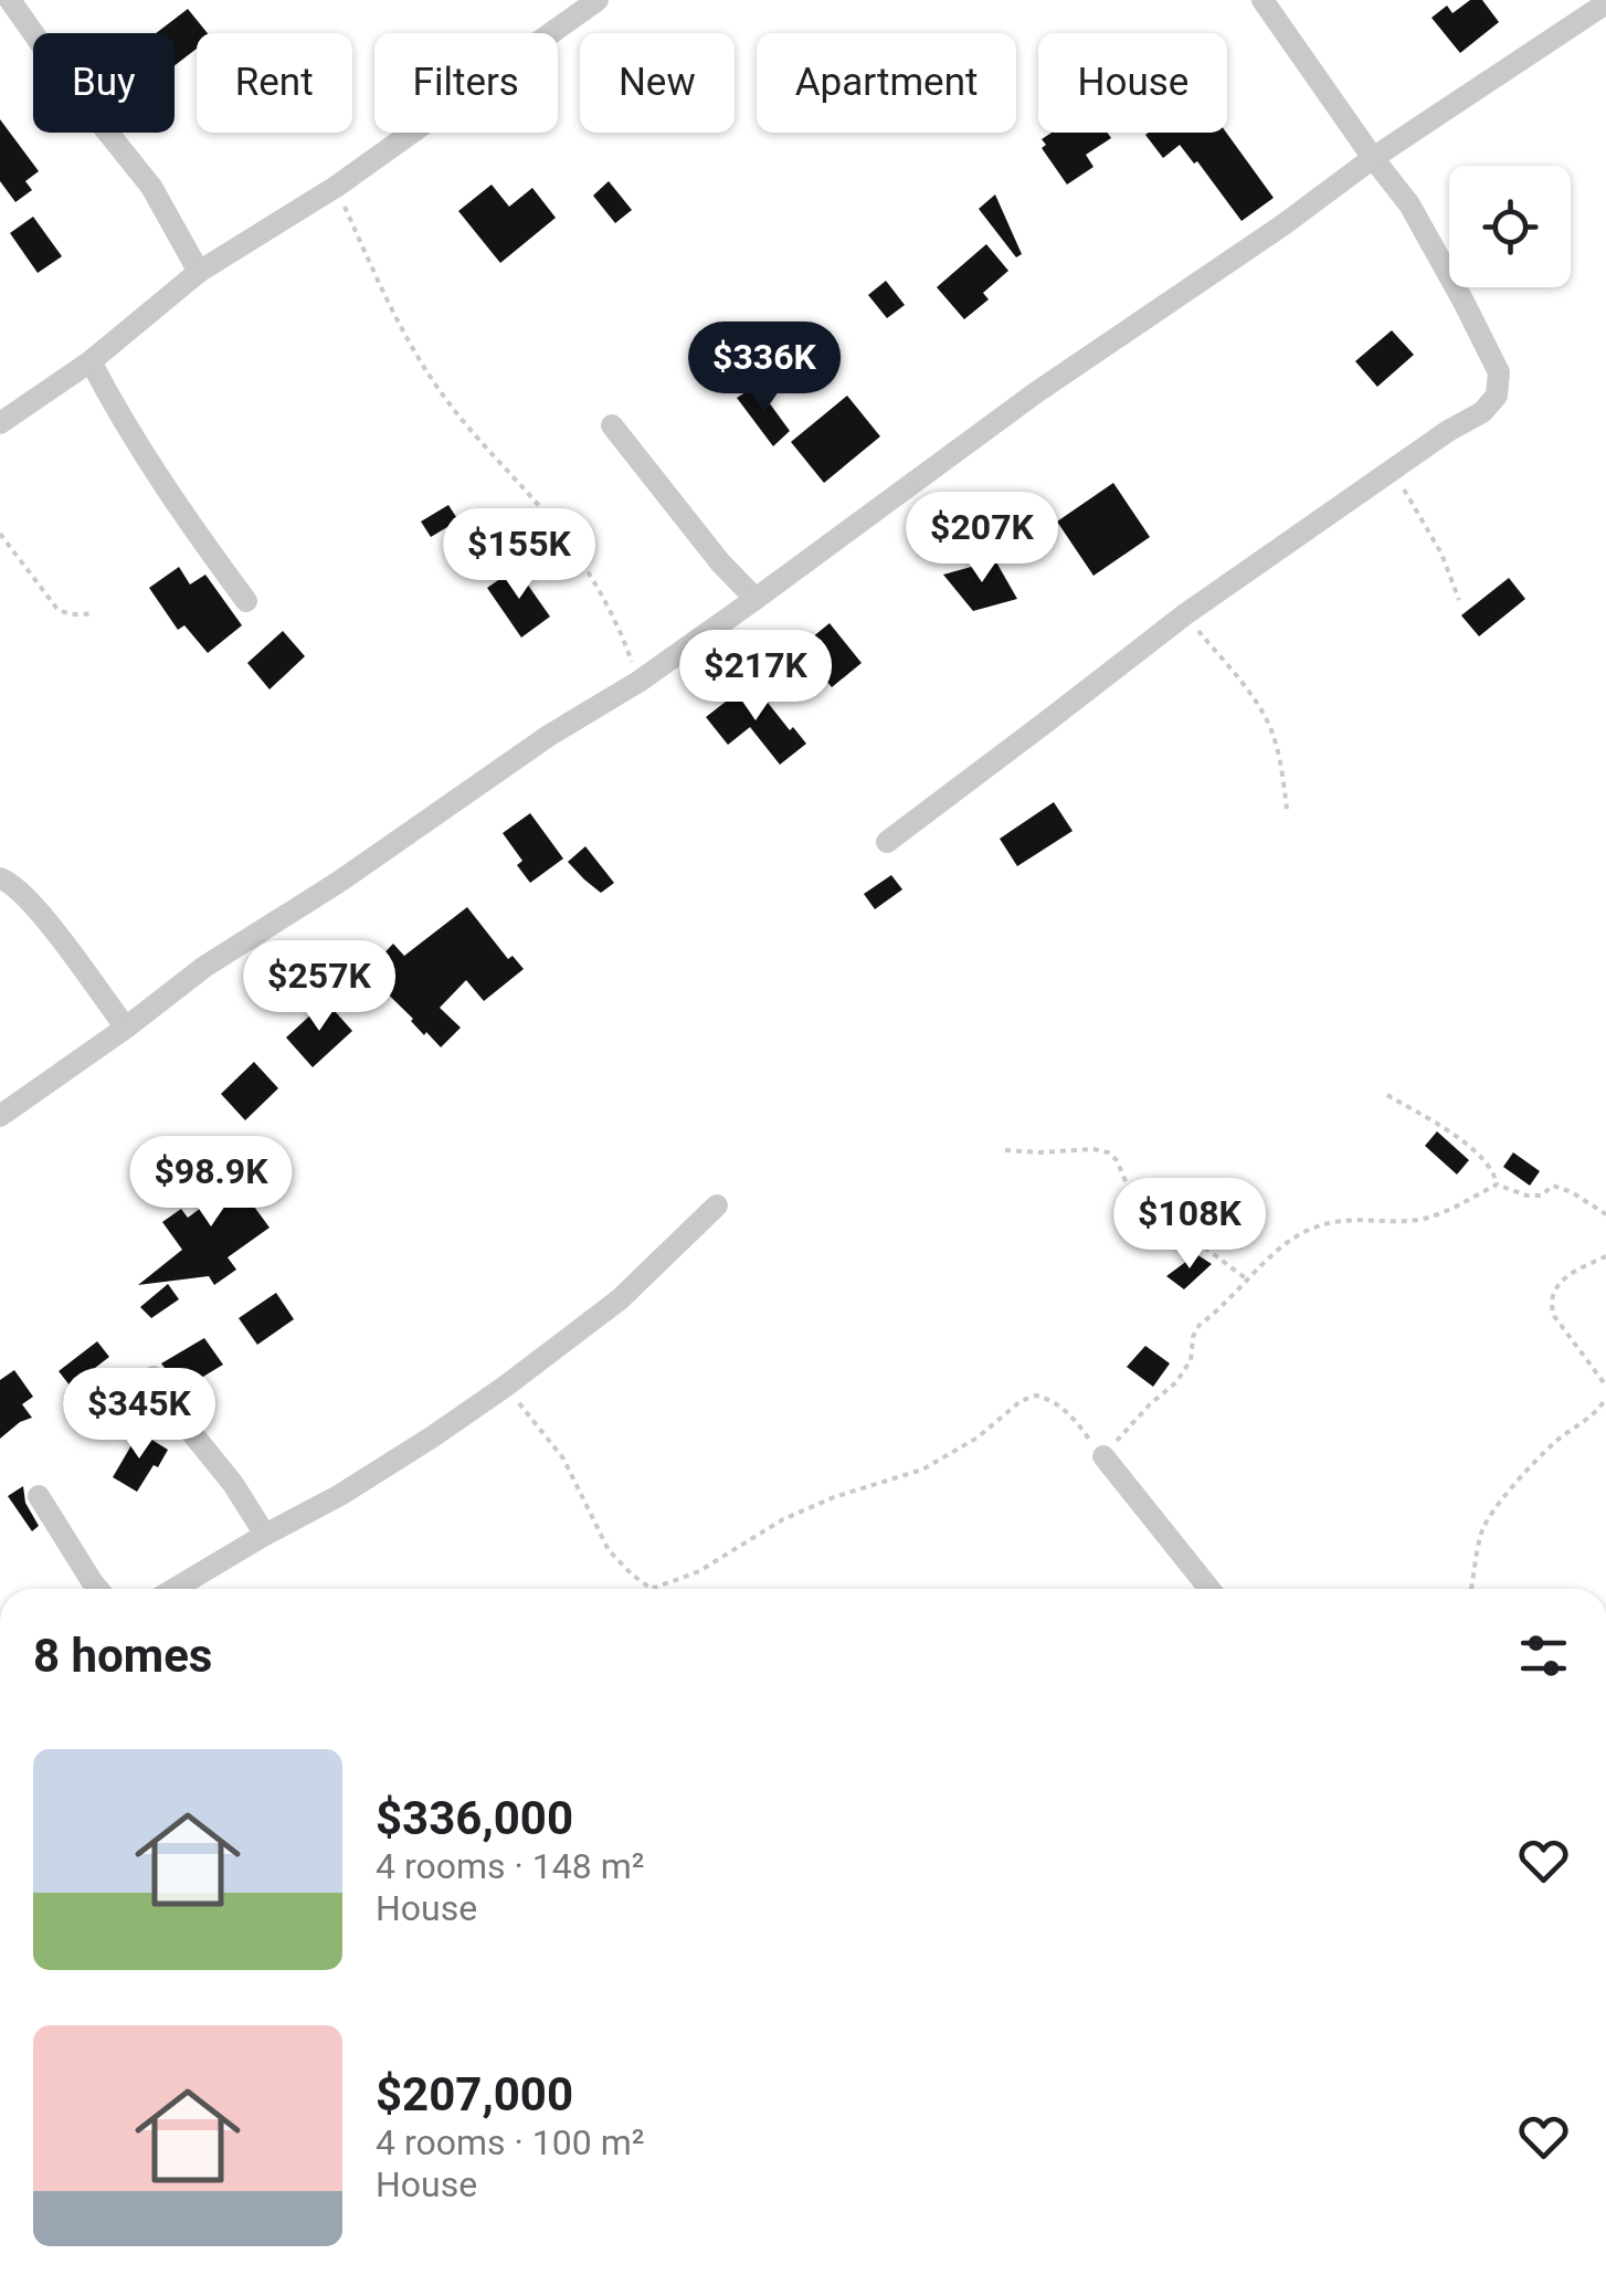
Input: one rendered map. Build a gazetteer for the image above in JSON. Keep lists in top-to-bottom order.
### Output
{
  "page": {
    "chip": [
      "Buy",
      "Rent",
      "Filters",
      "New",
      "Apartment",
      "House"
    ],
    "price": [
      "$336K",
      "$207K",
      "$155K",
      "$217K",
      "$257K",
      "$98.9K",
      "$108K",
      "$345K"
    ],
    "heading": "8 homes",
    "list": [
      {
        "name": "$336,000",
        "note": "4 rooms · 148 m² · House"
      },
      {
        "name": "$207,000",
        "note": "4 rooms · 100 m² · House"
      }
    ]
  }
}
